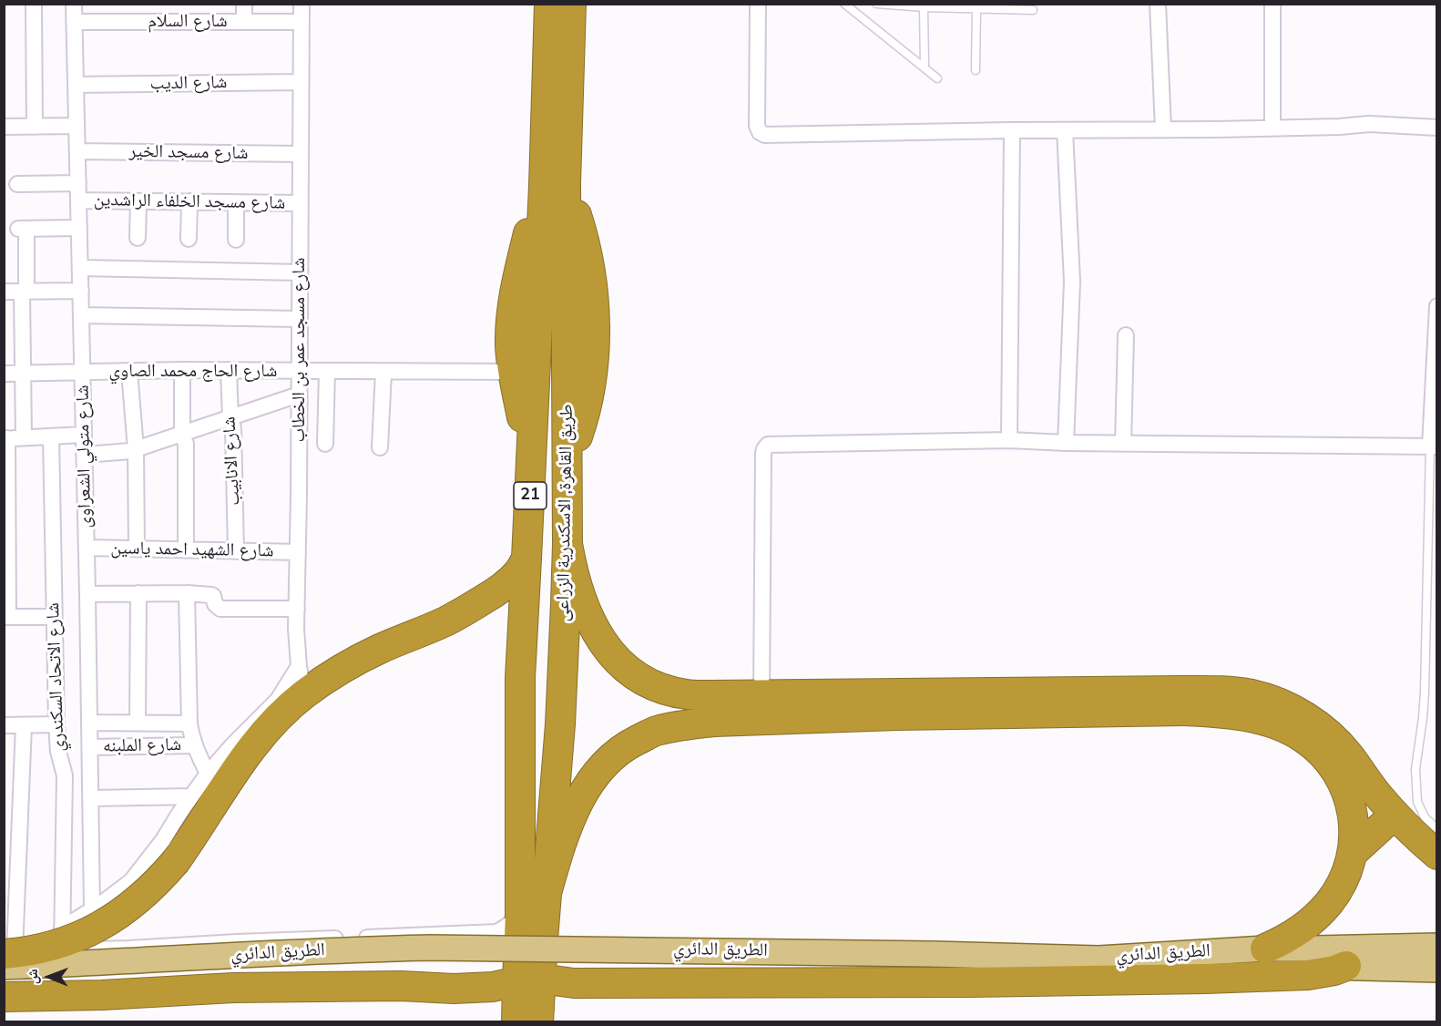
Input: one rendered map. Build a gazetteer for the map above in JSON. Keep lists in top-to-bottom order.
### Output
{
  "streets": {
    "highway": ["21", "طريق القاهرة, الاسكندرية الزراعى"],
    "main road": ["الطريق الدائري"],
    "street": [
      "شارع السلام",
      "شارع الديب",
      "شارع مسجد الخير",
      "شارع مسجد الخلفاء الراشدين",
      "شارع مسجد عمر بن الخطاب",
      "شارع الحاج محمد الصاوي",
      "شارع متولي الشعراوى",
      "شارع الانابيب",
      "شارع الشهيد احمد ياسين",
      "شارع الاتحاد السكندري",
      "شارع الملبنه"
    ]
  },
  "crossings": [
    ["شارع السلام", "شارع مسجد عمر بن الخطاب"],
    ["شارع السلام", "شارع متولي الشعراوى"],
    ["شارع الديب", "شارع مسجد عمر بن الخطاب"],
    ["شارع الديب", "شارع متولي الشعراوى"],
    ["شارع مسجد الخير", "شارع مسجد عمر بن الخطاب"],
    ["شارع مسجد الخير", "شارع متولي الشعراوى"],
    ["شارع مسجد الخلفاء الراشدين", "شارع مسجد عمر بن الخطاب"],
    ["شارع مسجد الخلفاء الراشدين", "شارع متولي الشعراوى"],
    ["شارع مسجد عمر بن الخطاب", "شارع الحاج محمد الصاوي"],
    ["شارع مسجد عمر بن الخطاب", "شارع الشهيد احمد ياسين"],
    ["شارع الحاج محمد الصاوي", "شارع متولي الشعراوى"],
    ["شارع الحاج محمد الصاوي", "شارع الانابيب"],
    ["شارع متولي الشعراوى", "شارع الشهيد احمد ياسين"],
    ["شارع متولي الشعراوى", "شارع الملبنه"],
    ["شارع الانابيب", "شارع الشهيد احمد ياسين"]
  ],
  "north": "left"
}
